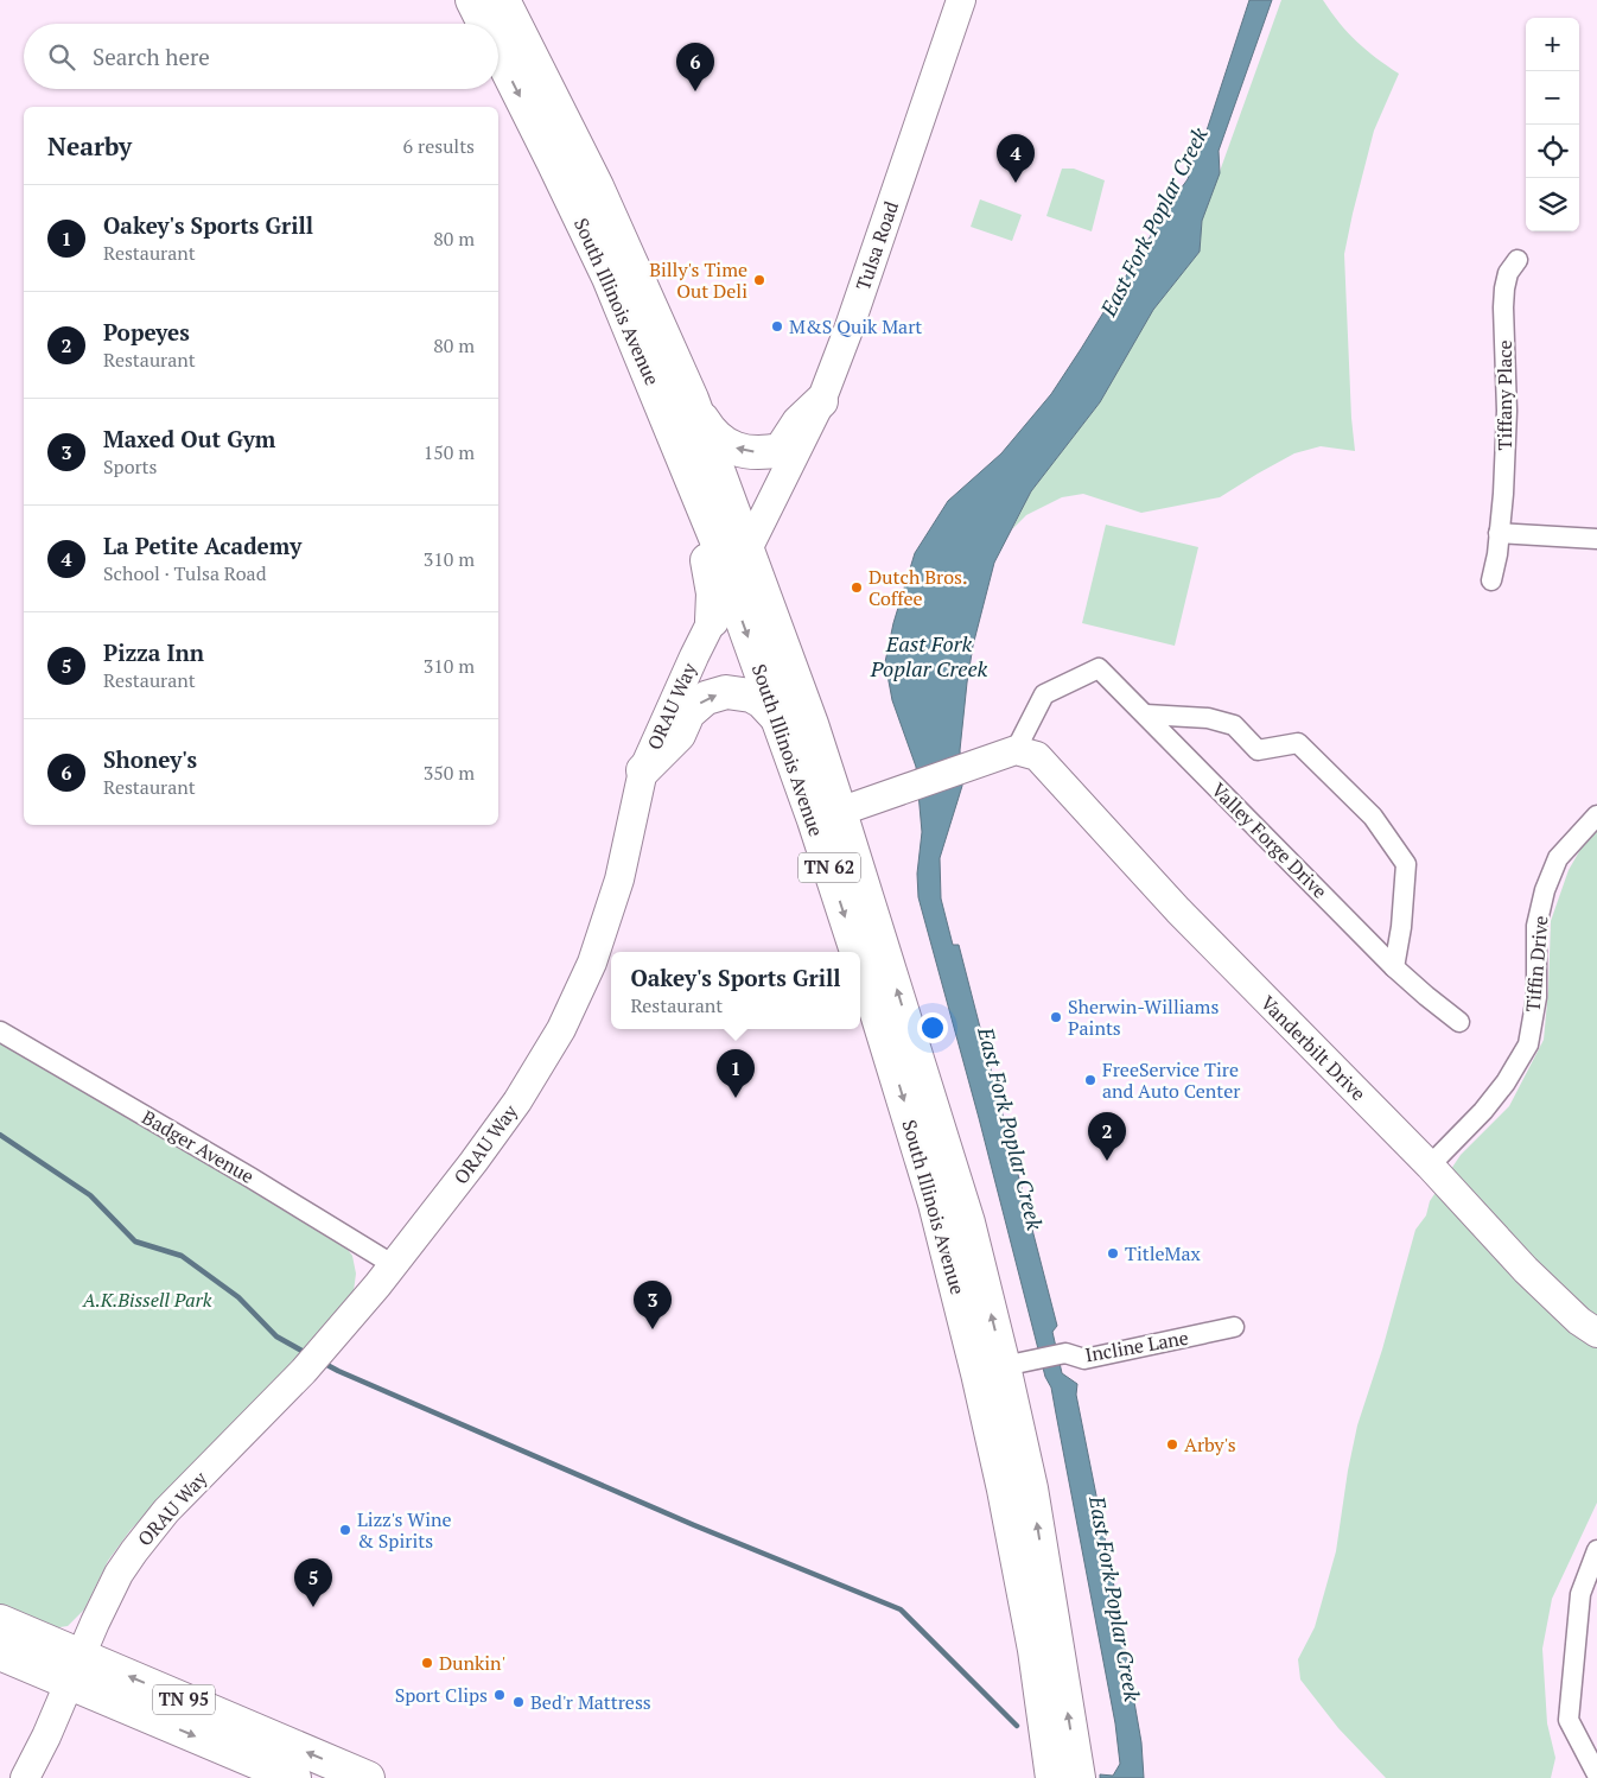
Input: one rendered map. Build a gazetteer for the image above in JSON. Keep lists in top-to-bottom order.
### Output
{
  "streets": {
    "highway": ["South Illinois Avenue", "TN 62", "TN 95"],
    "street": [
      "Tulsa Road",
      "Tiffany Place",
      "ORAU Way",
      "Valley Forge Drive",
      "Tiffin Drive",
      "Vanderbilt Drive",
      "Badger Avenue",
      "Incline Lane"
    ]
  },
  "crossings": [
    ["Tulsa Road", "South Illinois Avenue"],
    ["Tulsa Road", "ORAU Way"],
    ["South Illinois Avenue", "ORAU Way"],
    ["South Illinois Avenue", "Incline Lane"],
    ["ORAU Way", "Badger Avenue"],
    ["ORAU Way", "TN 95"],
    ["Valley Forge Drive", "Vanderbilt Drive"],
    ["Tiffin Drive", "Vanderbilt Drive"]
  ],
  "water": ["East Fork Poplar Creek"],
  "parks": ["A.K.Bissell Park"],
  "places": [
    "Billy's Time Out Deli",
    "M&S Quik Mart",
    "Dutch Bros. Coffee",
    "Sherwin-Williams Paints",
    "FreeService Tire and Auto Center",
    "TitleMax",
    "Arby's",
    "Lizz's Wine & Spirits",
    "Dunkin'",
    "Sport Clips",
    "Bed'r Mattress"
  ],
  "page": {
    "map_buttons": ["+", "−"],
    "search": "Search here",
    "pins": [
      "6",
      "4",
      "1",
      "2",
      "3",
      "5"
    ],
    "heading": ["Nearby", "6 results"],
    "list": [
      {
        "mark": "1",
        "name": "Oakey's Sports Grill",
        "note": "Restaurant",
        "value": "80 m"
      },
      {
        "mark": "2",
        "name": "Popeyes",
        "note": "Restaurant",
        "value": "80 m"
      },
      {
        "mark": "3",
        "name": "Maxed Out Gym",
        "note": "Sports",
        "value": "150 m"
      },
      {
        "mark": "4",
        "name": "La Petite Academy",
        "note": "School · Tulsa Road",
        "value": "310 m"
      },
      {
        "mark": "5",
        "name": "Pizza Inn",
        "note": "Restaurant",
        "value": "310 m"
      },
      {
        "mark": "6",
        "name": "Shoney's",
        "note": "Restaurant",
        "value": "350 m"
      }
    ],
    "popup": ["Oakey's Sports Grill", "Restaurant"]
  }
}
